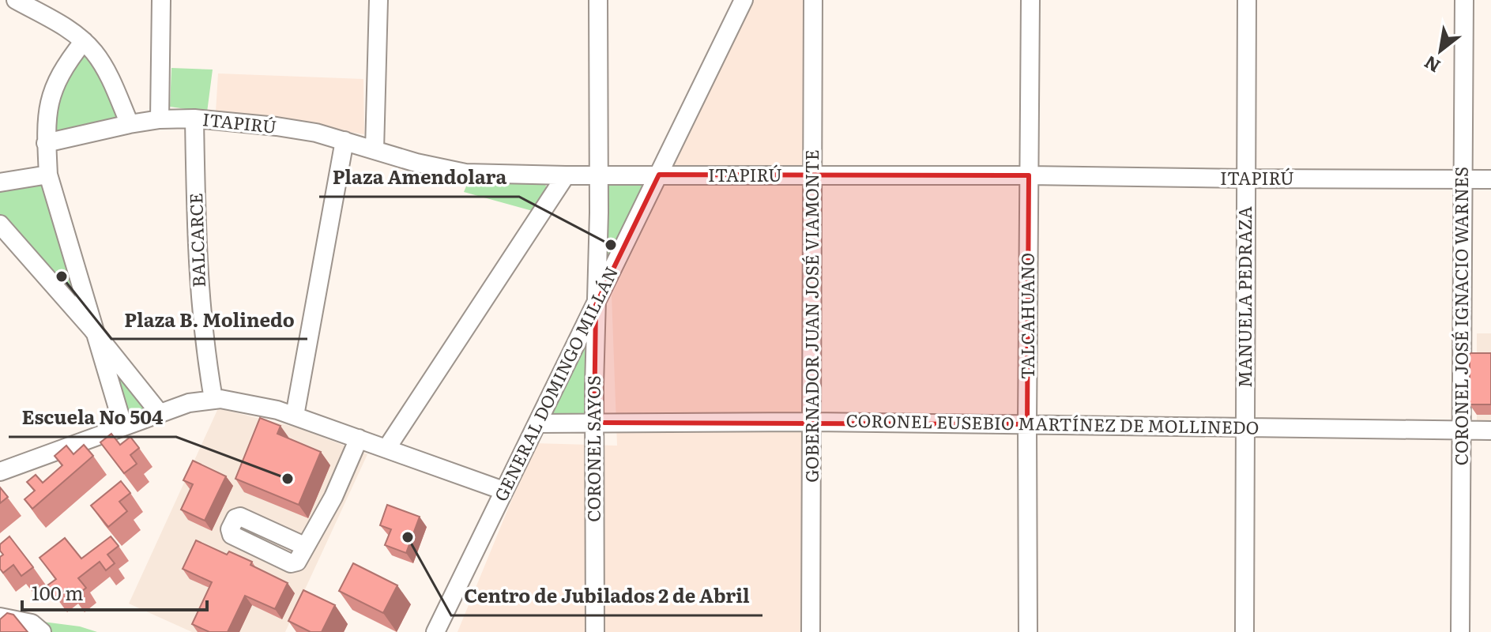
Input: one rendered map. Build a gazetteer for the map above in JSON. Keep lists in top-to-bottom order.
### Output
{
  "streets": {
    "street": [
      "ITAPIRÚ",
      "BALCARCE",
      "MANUELA PEDRAZA",
      "GOBERNADOR JUAN JOSÉ VIAMONTE",
      "TALCAHUANO",
      "CORONEL JOSÉ IGNACIO WARNES",
      "GENERAL DOMINGO MILLÁN",
      "CORONEL EUSEBIO MARTÍNEZ DE MOLLINEDO",
      "CORONEL SAYOS"
    ]
  },
  "crossings": [
    ["ITAPIRÚ", "BALCARCE"],
    ["ITAPIRÚ", "MANUELA PEDRAZA"],
    ["ITAPIRÚ", "GOBERNADOR JUAN JOSÉ VIAMONTE"],
    ["ITAPIRÚ", "TALCAHUANO"],
    ["ITAPIRÚ", "CORONEL JOSÉ IGNACIO WARNES"],
    ["ITAPIRÚ", "GENERAL DOMINGO MILLÁN"],
    ["ITAPIRÚ", "CORONEL SAYOS"],
    ["MANUELA PEDRAZA", "CORONEL EUSEBIO MARTÍNEZ DE MOLLINEDO"],
    ["GOBERNADOR JUAN JOSÉ VIAMONTE", "CORONEL EUSEBIO MARTÍNEZ DE MOLLINEDO"],
    ["TALCAHUANO", "CORONEL EUSEBIO MARTÍNEZ DE MOLLINEDO"],
    ["CORONEL JOSÉ IGNACIO WARNES", "CORONEL EUSEBIO MARTÍNEZ DE MOLLINEDO"],
    ["GENERAL DOMINGO MILLÁN", "CORONEL EUSEBIO MARTÍNEZ DE MOLLINEDO"],
    ["GENERAL DOMINGO MILLÁN", "CORONEL SAYOS"],
    ["CORONEL EUSEBIO MARTÍNEZ DE MOLLINEDO", "CORONEL SAYOS"]
  ],
  "places": [
    "Plaza Amendolara",
    "Plaza B. Molinedo",
    "Escuela No 504",
    "Centro de Jubilados 2 de Abril"
  ],
  "scale_bar": "100 m",
  "north": "bottom left"
}
